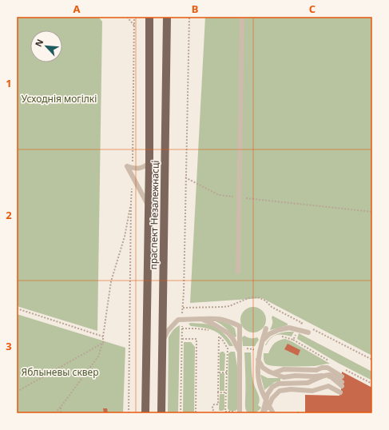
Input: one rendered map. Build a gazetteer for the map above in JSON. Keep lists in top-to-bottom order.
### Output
{
  "streets": {
    "main road": ["праспект Незалежнасці"]
  },
  "parks": ["Усходнія могілкі", "Яблыневы сквер"],
  "north": "top left",
  "grid": {
    "columns": ["A", "B", "C"],
    "rows": ["1", "2", "3"]
  }
}
